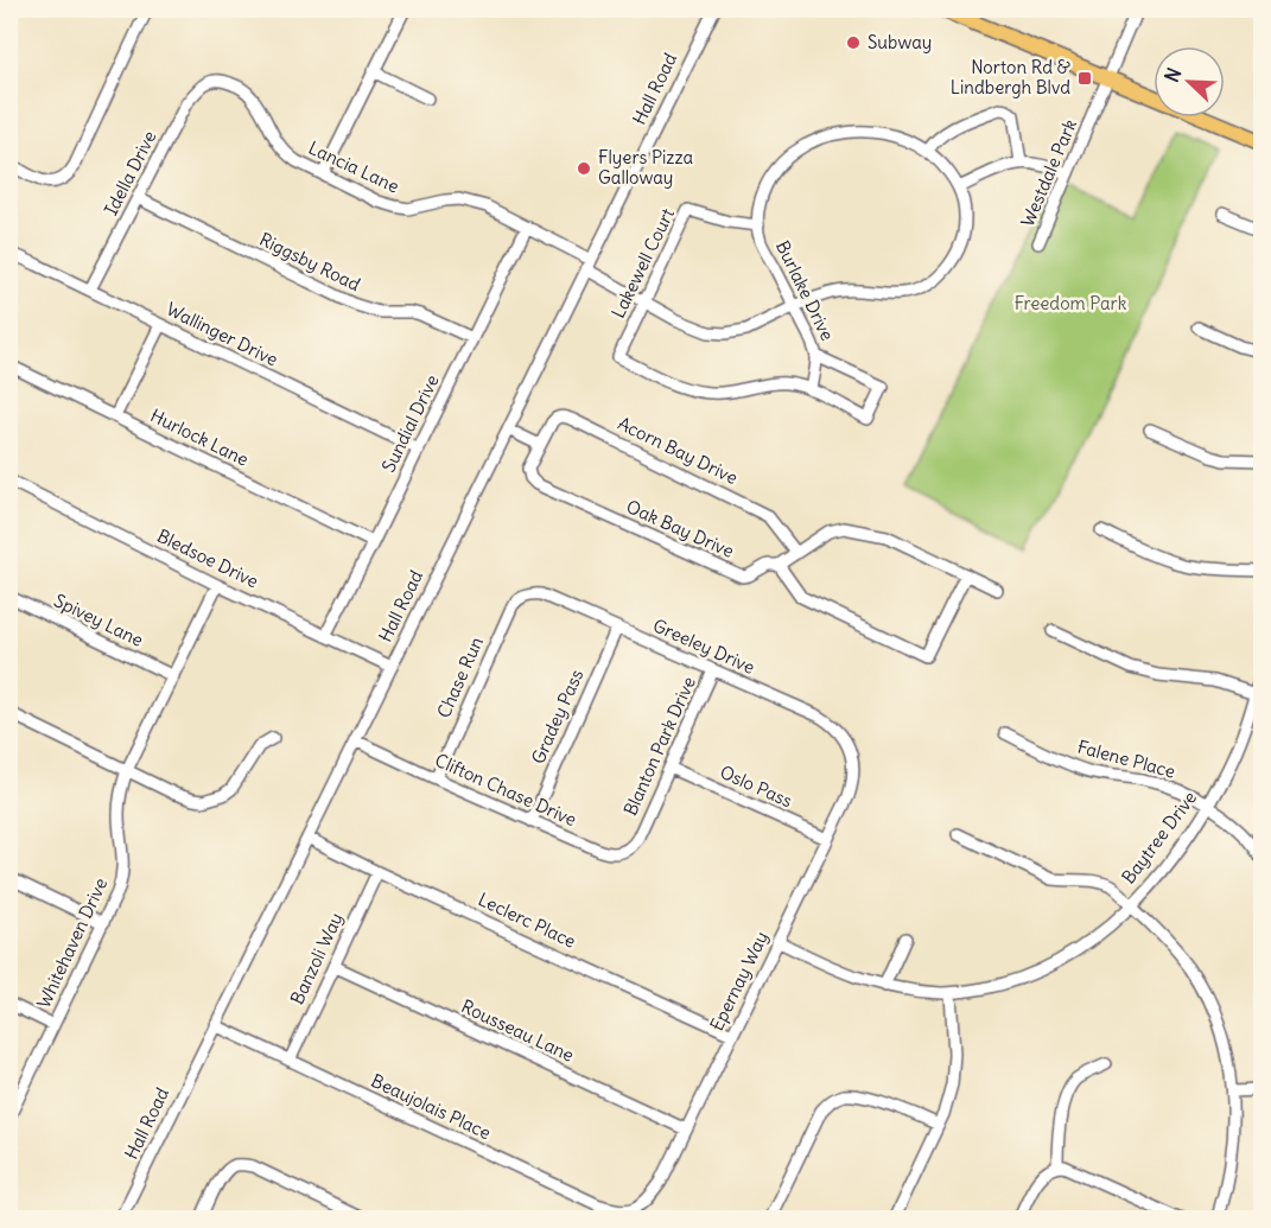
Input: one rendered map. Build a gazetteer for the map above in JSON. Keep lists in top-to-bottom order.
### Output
{
  "streets": {
    "street": [
      "Hall Road",
      "Lancia Lane",
      "Idella Drive",
      "Westdale Park",
      "Riggsby Road",
      "Lakewell Court",
      "Burlake Drive",
      "Wallinger Drive",
      "Sundial Drive",
      "Hurlock Lane",
      "Acorn Bay Drive",
      "Oak Bay Drive",
      "Bledsoe Drive",
      "Spivey Lane",
      "Greeley Drive",
      "Chase Run",
      "Gradey Pass",
      "Blanton Park Drive",
      "Falene Place",
      "Oslo Pass",
      "Clifton Chase Drive",
      "Baytree Drive",
      "Leclerc Place",
      "Whitehaven Drive",
      "Banzoli Way",
      "Epernay Way",
      "Rousseau Lane",
      "Beaujolais Place"
    ]
  },
  "crossings": [
    ["Hall Road", "Lancia Lane"],
    ["Hall Road", "Bledsoe Drive"],
    ["Hall Road", "Clifton Chase Drive"],
    ["Hall Road", "Leclerc Place"],
    ["Hall Road", "Beaujolais Place"],
    ["Lancia Lane", "Idella Drive"],
    ["Lancia Lane", "Lakewell Court"],
    ["Lancia Lane", "Burlake Drive"],
    ["Lancia Lane", "Sundial Drive"],
    ["Idella Drive", "Riggsby Road"],
    ["Idella Drive", "Wallinger Drive"],
    ["Riggsby Road", "Sundial Drive"],
    ["Lakewell Court", "Burlake Drive"],
    ["Wallinger Drive", "Sundial Drive"],
    ["Sundial Drive", "Hurlock Lane"],
    ["Sundial Drive", "Bledsoe Drive"],
    ["Acorn Bay Drive", "Oak Bay Drive"],
    ["Bledsoe Drive", "Whitehaven Drive"],
    ["Spivey Lane", "Whitehaven Drive"],
    ["Greeley Drive", "Chase Run"],
    ["Greeley Drive", "Gradey Pass"],
    ["Greeley Drive", "Blanton Park Drive"],
    ["Greeley Drive", "Epernay Way"],
    ["Chase Run", "Clifton Chase Drive"],
    ["Gradey Pass", "Clifton Chase Drive"],
    ["Blanton Park Drive", "Oslo Pass"],
    ["Blanton Park Drive", "Clifton Chase Drive"],
    ["Falene Place", "Baytree Drive"],
    ["Oslo Pass", "Epernay Way"],
    ["Baytree Drive", "Epernay Way"],
    ["Leclerc Place", "Banzoli Way"],
    ["Leclerc Place", "Epernay Way"],
    ["Banzoli Way", "Rousseau Lane"],
    ["Banzoli Way", "Beaujolais Place"],
    ["Epernay Way", "Rousseau Lane"],
    ["Epernay Way", "Beaujolais Place"]
  ],
  "parks": ["Freedom Park"],
  "places": {
    "other": ["Subway", "Flyers Pizza Galloway"],
    "transit": ["Norton Rd & Lindbergh Blvd"]
  },
  "north": "top left"
}
